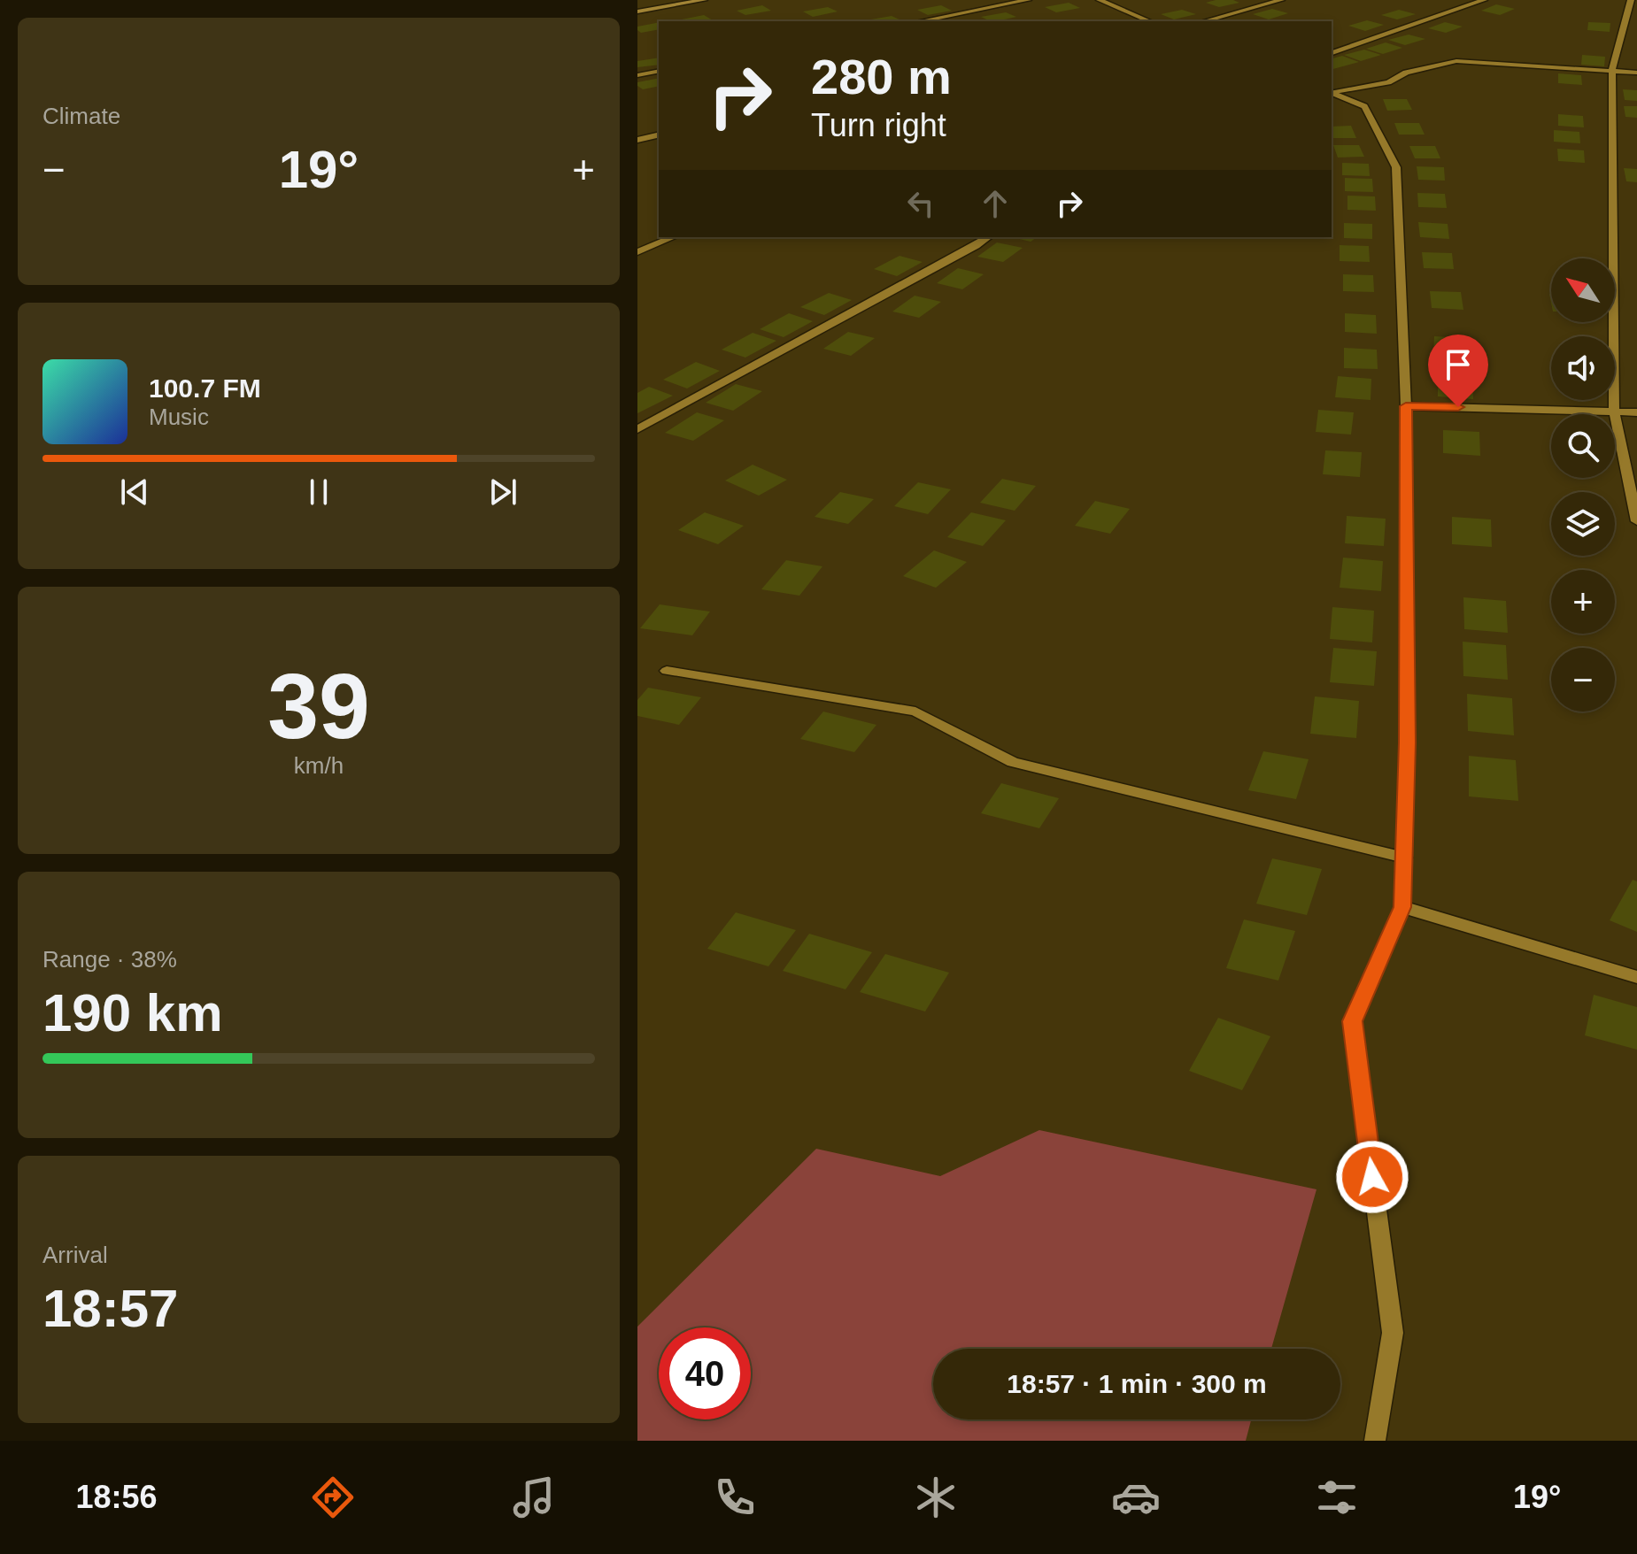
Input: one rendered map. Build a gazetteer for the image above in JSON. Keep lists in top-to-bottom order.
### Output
{
  "north": "top left",
  "page": {
    "tile": [
      "Climate",
      ["39", "km/h"],
      ["Range · 38%", "190 km"],
      ["Arrival", "18:57"]
    ],
    "turn": ["280 m", "Turn right"],
    "heat": ["−", "19°", "+"],
    "map_buttons": ["+", "−"],
    "song": ["100.7 FM", "Music"],
    "limit": "40",
    "trip": "18:57 · 1 min · 300 m",
    "tabs": ["18:56", "19°"]
  }
}
